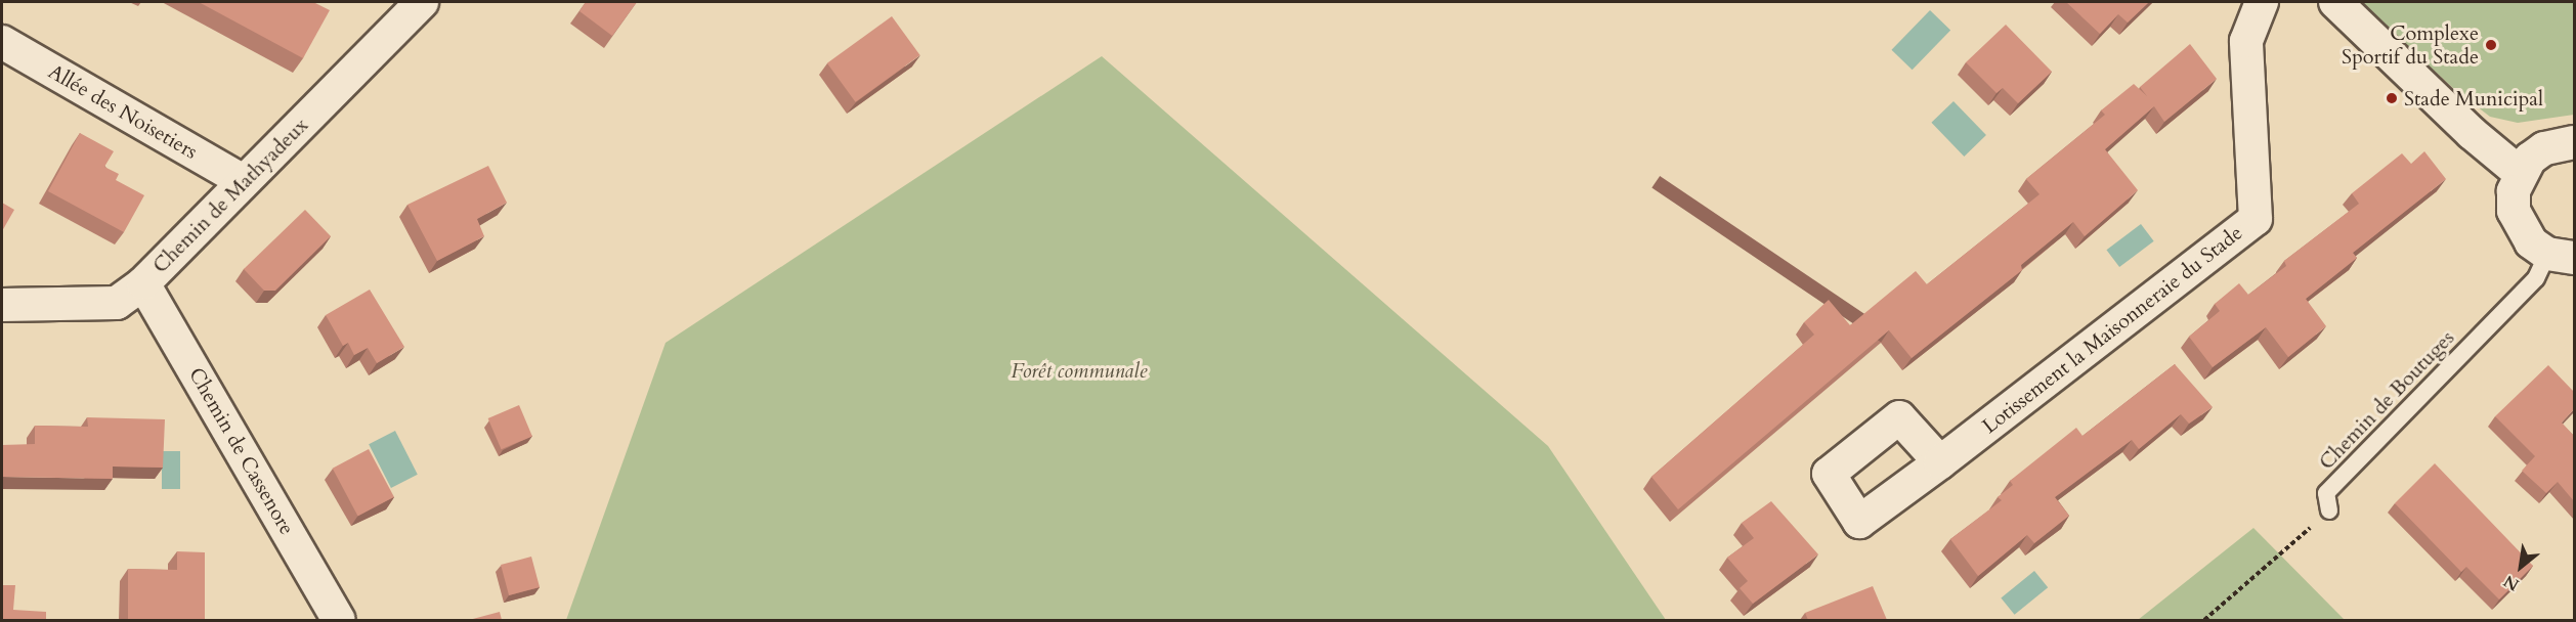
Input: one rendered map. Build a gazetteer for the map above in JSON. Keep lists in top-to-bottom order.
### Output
{
  "streets": {
    "street": [
      "Allée des Noisetiers",
      "Chemin de Mathyadeux",
      "Lotissement la Maisonneraie du Stade",
      "Chemin de Cassenore"
    ],
    "lane": ["Chemin de Boutuges"]
  },
  "crossings": [
    ["Allée des Noisetiers", "Chemin de Mathyadeux"],
    ["Chemin de Mathyadeux", "Chemin de Cassenore"]
  ],
  "parks": ["Forêt communale"],
  "places": ["Complexe Sportif du Stade", "Stade Municipal"],
  "north": "bottom left"
}
